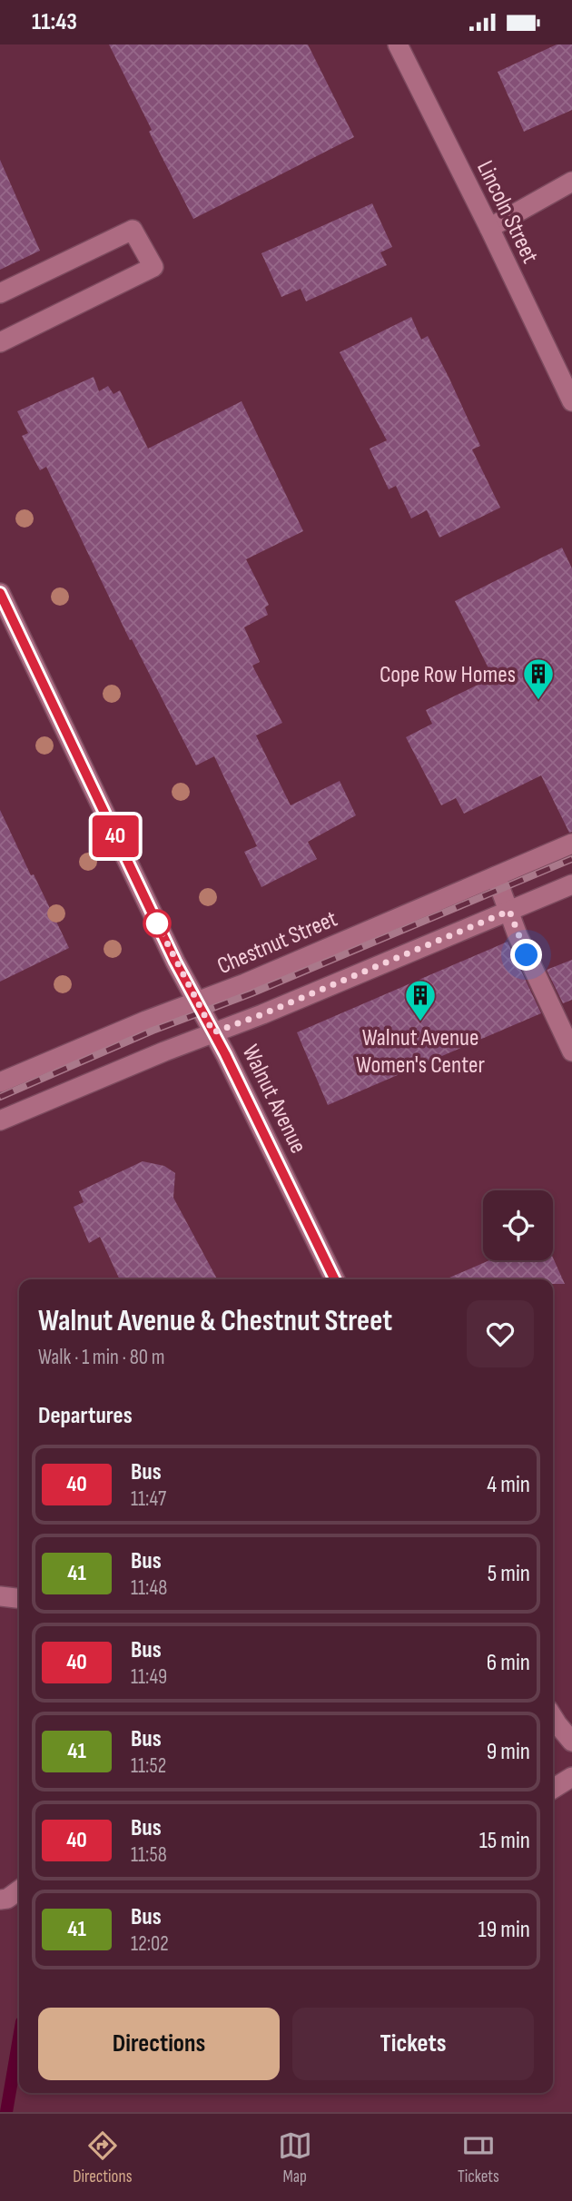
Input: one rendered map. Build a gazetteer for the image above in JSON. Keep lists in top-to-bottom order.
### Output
{
  "streets": {
    "main road": ["Lincoln Street", "Chestnut Street", "Walnut Avenue"]
  },
  "crossings": [
    ["Chestnut Street", "Walnut Avenue"]
  ],
  "places": {
    "building": ["Cope Row Homes", "Walnut Avenue Women's Center"]
  },
  "lines": ["bus line 40"],
  "page": {
    "status": "11:43",
    "on_map": "40",
    "heading": [
      ["Walnut Avenue & Chestnut Street", "Walk · 1 min · 80 m"],
      "Departures"
    ],
    "list": [
      {
        "mark": "40",
        "name": "Bus",
        "note": "11:47",
        "value": "4 min"
      },
      {
        "mark": "41",
        "name": "Bus",
        "note": "11:48",
        "value": "5 min"
      },
      {
        "mark": "40",
        "name": "Bus",
        "note": "11:49",
        "value": "6 min"
      },
      {
        "mark": "41",
        "name": "Bus",
        "note": "11:52",
        "value": "9 min"
      },
      {
        "mark": "40",
        "name": "Bus",
        "note": "11:58",
        "value": "15 min"
      },
      {
        "mark": "41",
        "name": "Bus",
        "note": "12:02",
        "value": "19 min"
      }
    ],
    "buttons": ["Directions", "Tickets"],
    "tabs": ["Directions", "Map", "Tickets"]
  }
}
